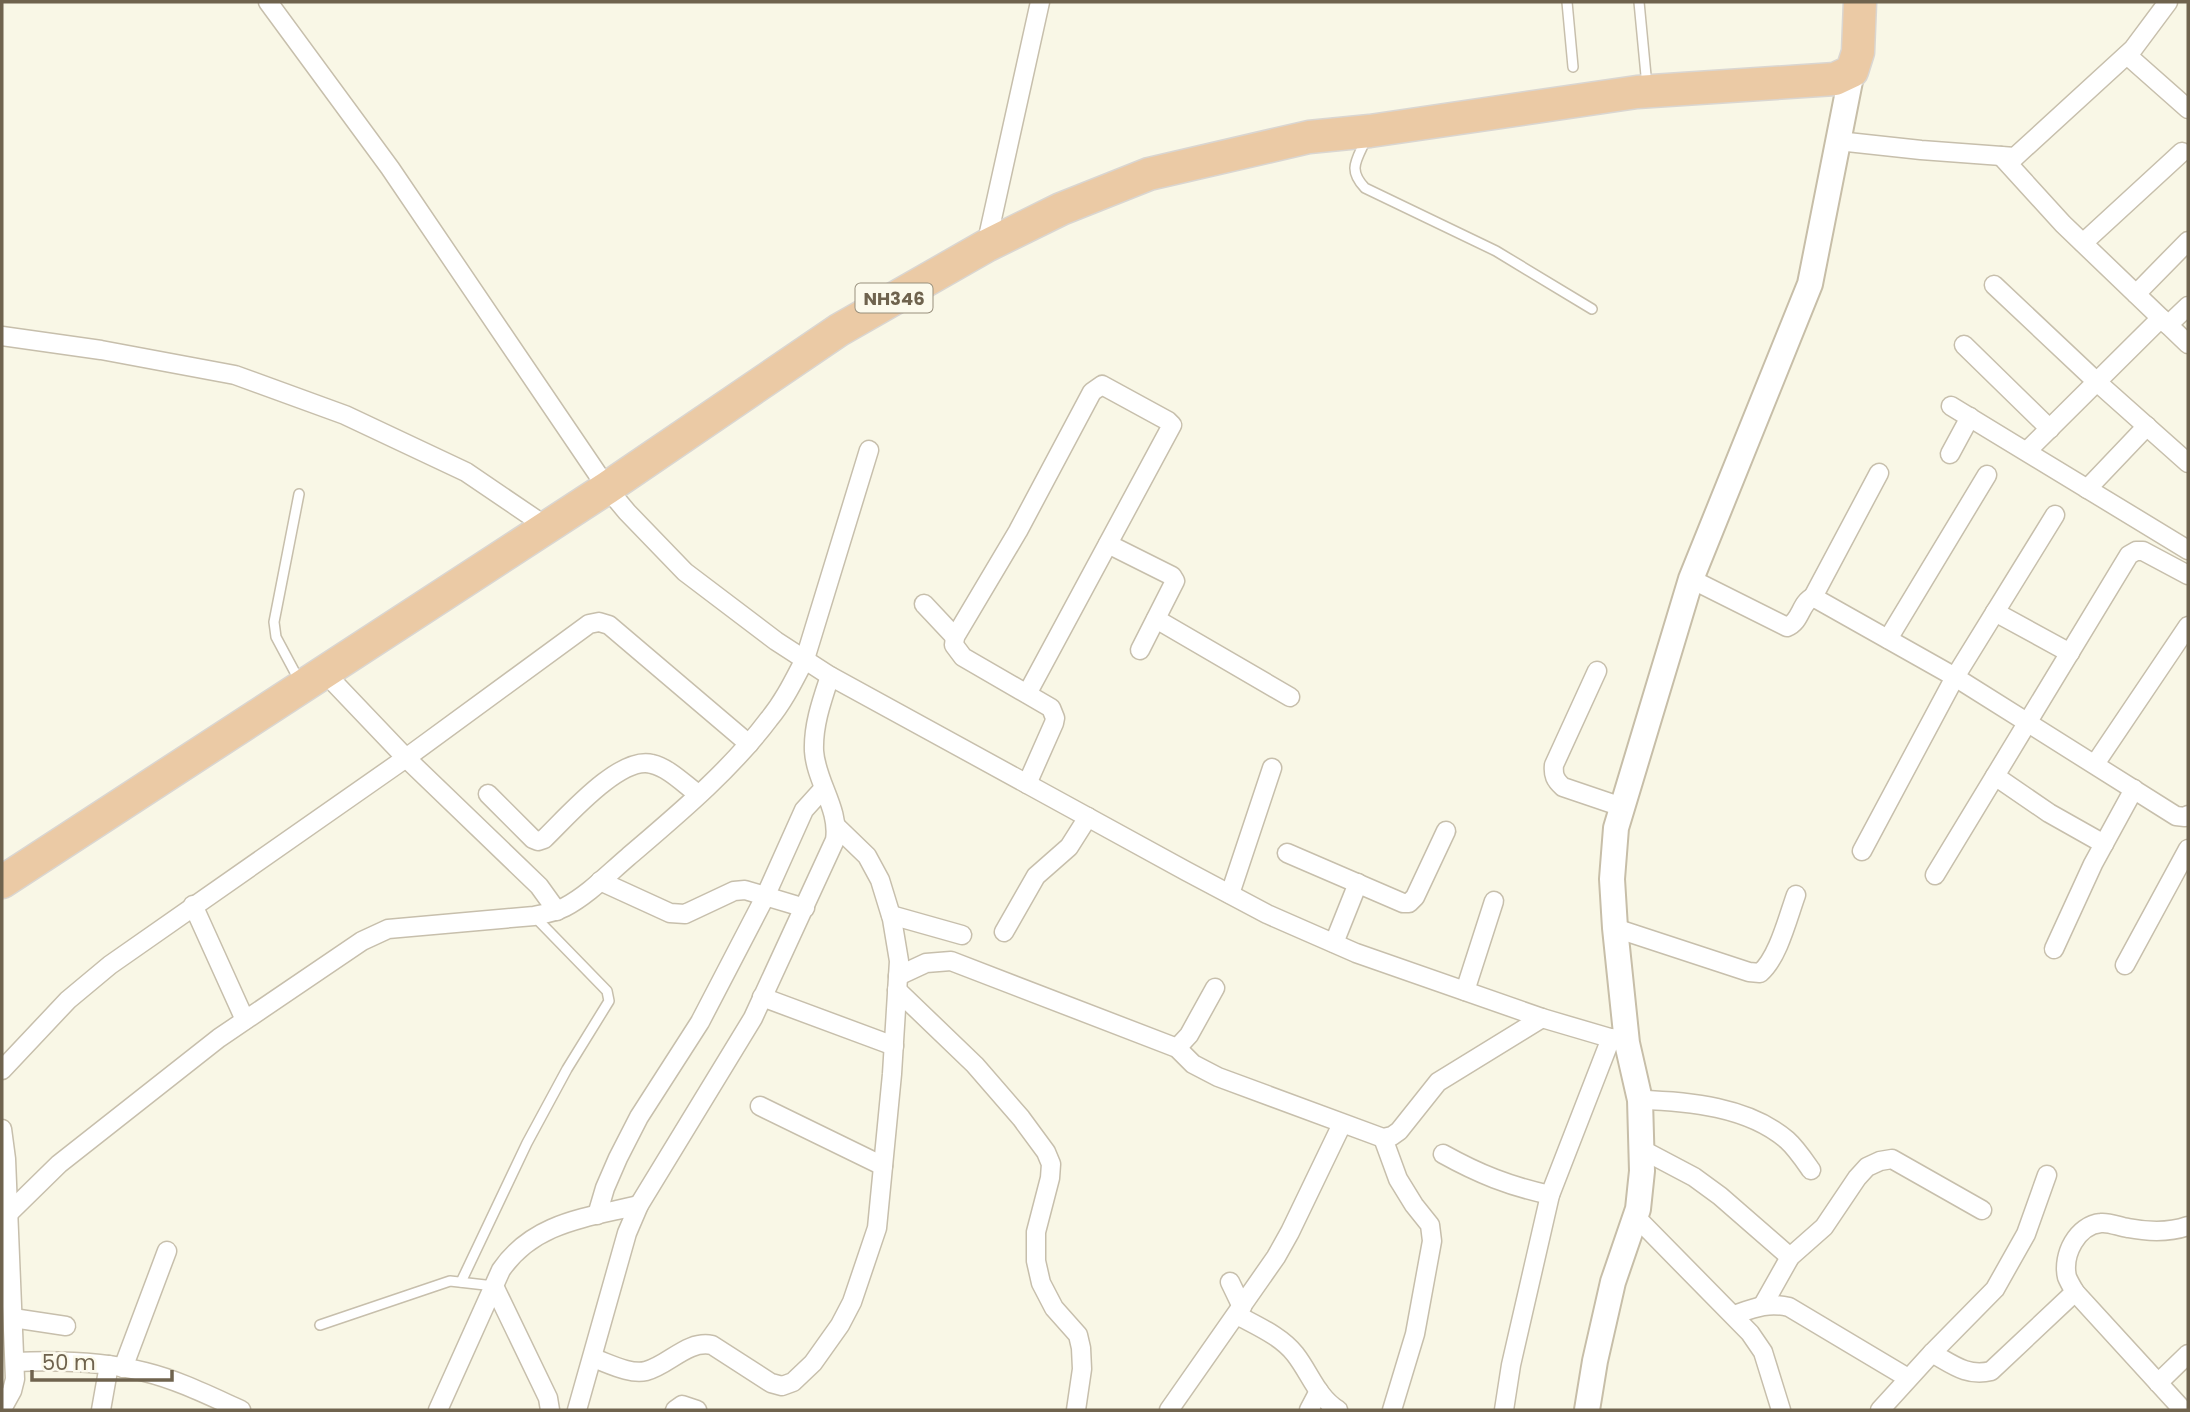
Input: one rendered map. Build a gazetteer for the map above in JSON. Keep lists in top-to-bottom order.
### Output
{
  "streets": {
    "highway": ["NH346"]
  },
  "scale_bar": "50 m"
}
